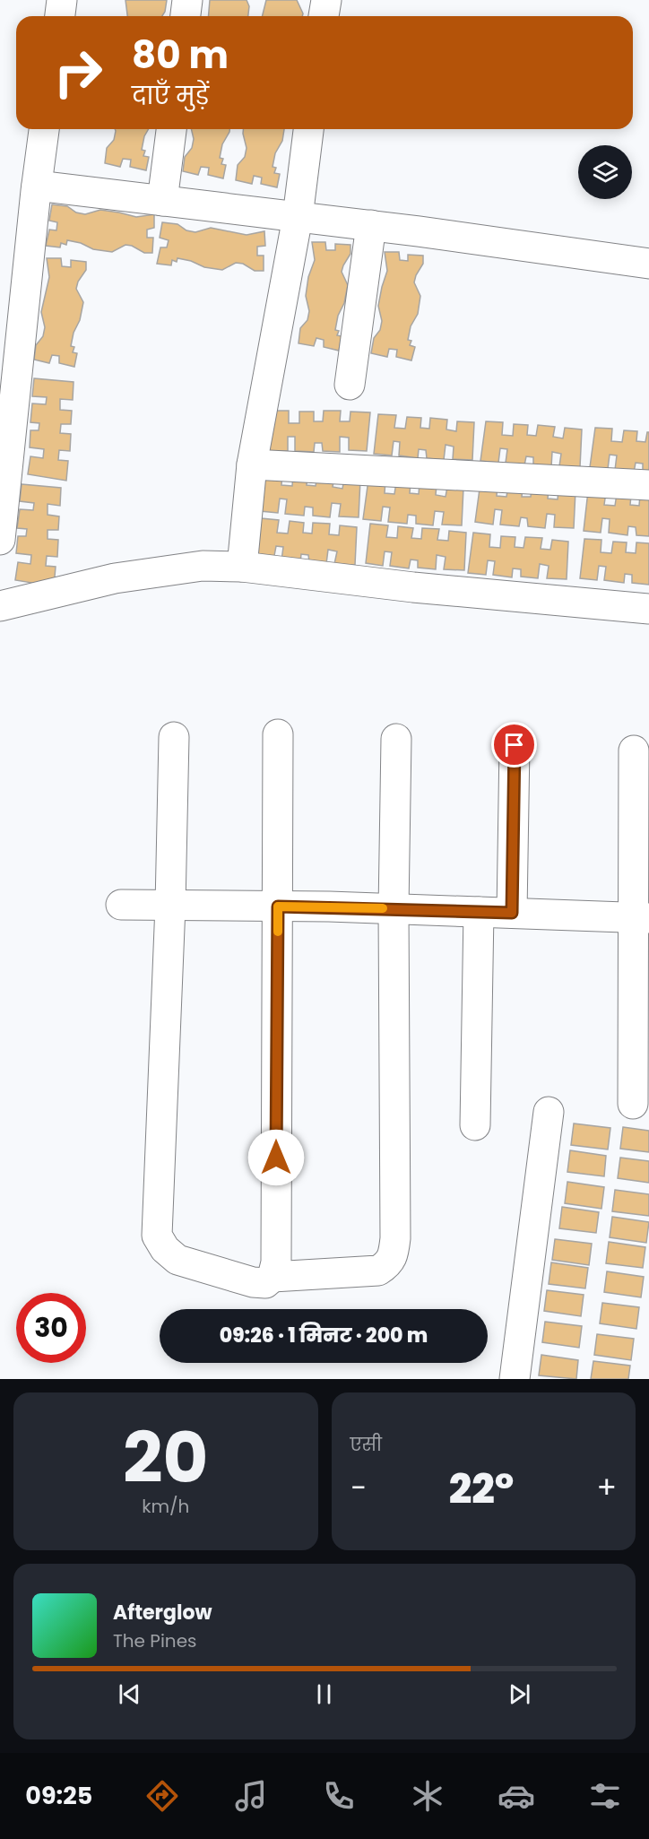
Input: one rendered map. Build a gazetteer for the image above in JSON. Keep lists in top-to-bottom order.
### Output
{
  "page": {
    "turn": ["80 m", "दाएँ मुड़ें"],
    "limit": "30",
    "trip": "09:26 · 1 मिनट · 200 m",
    "tile": [
      ["20", "km/h"],
      "एसी"
    ],
    "heat": ["−", "22°", "+"],
    "song": ["Afterglow", "The Pines"],
    "tabs": "09:25"
  }
}
